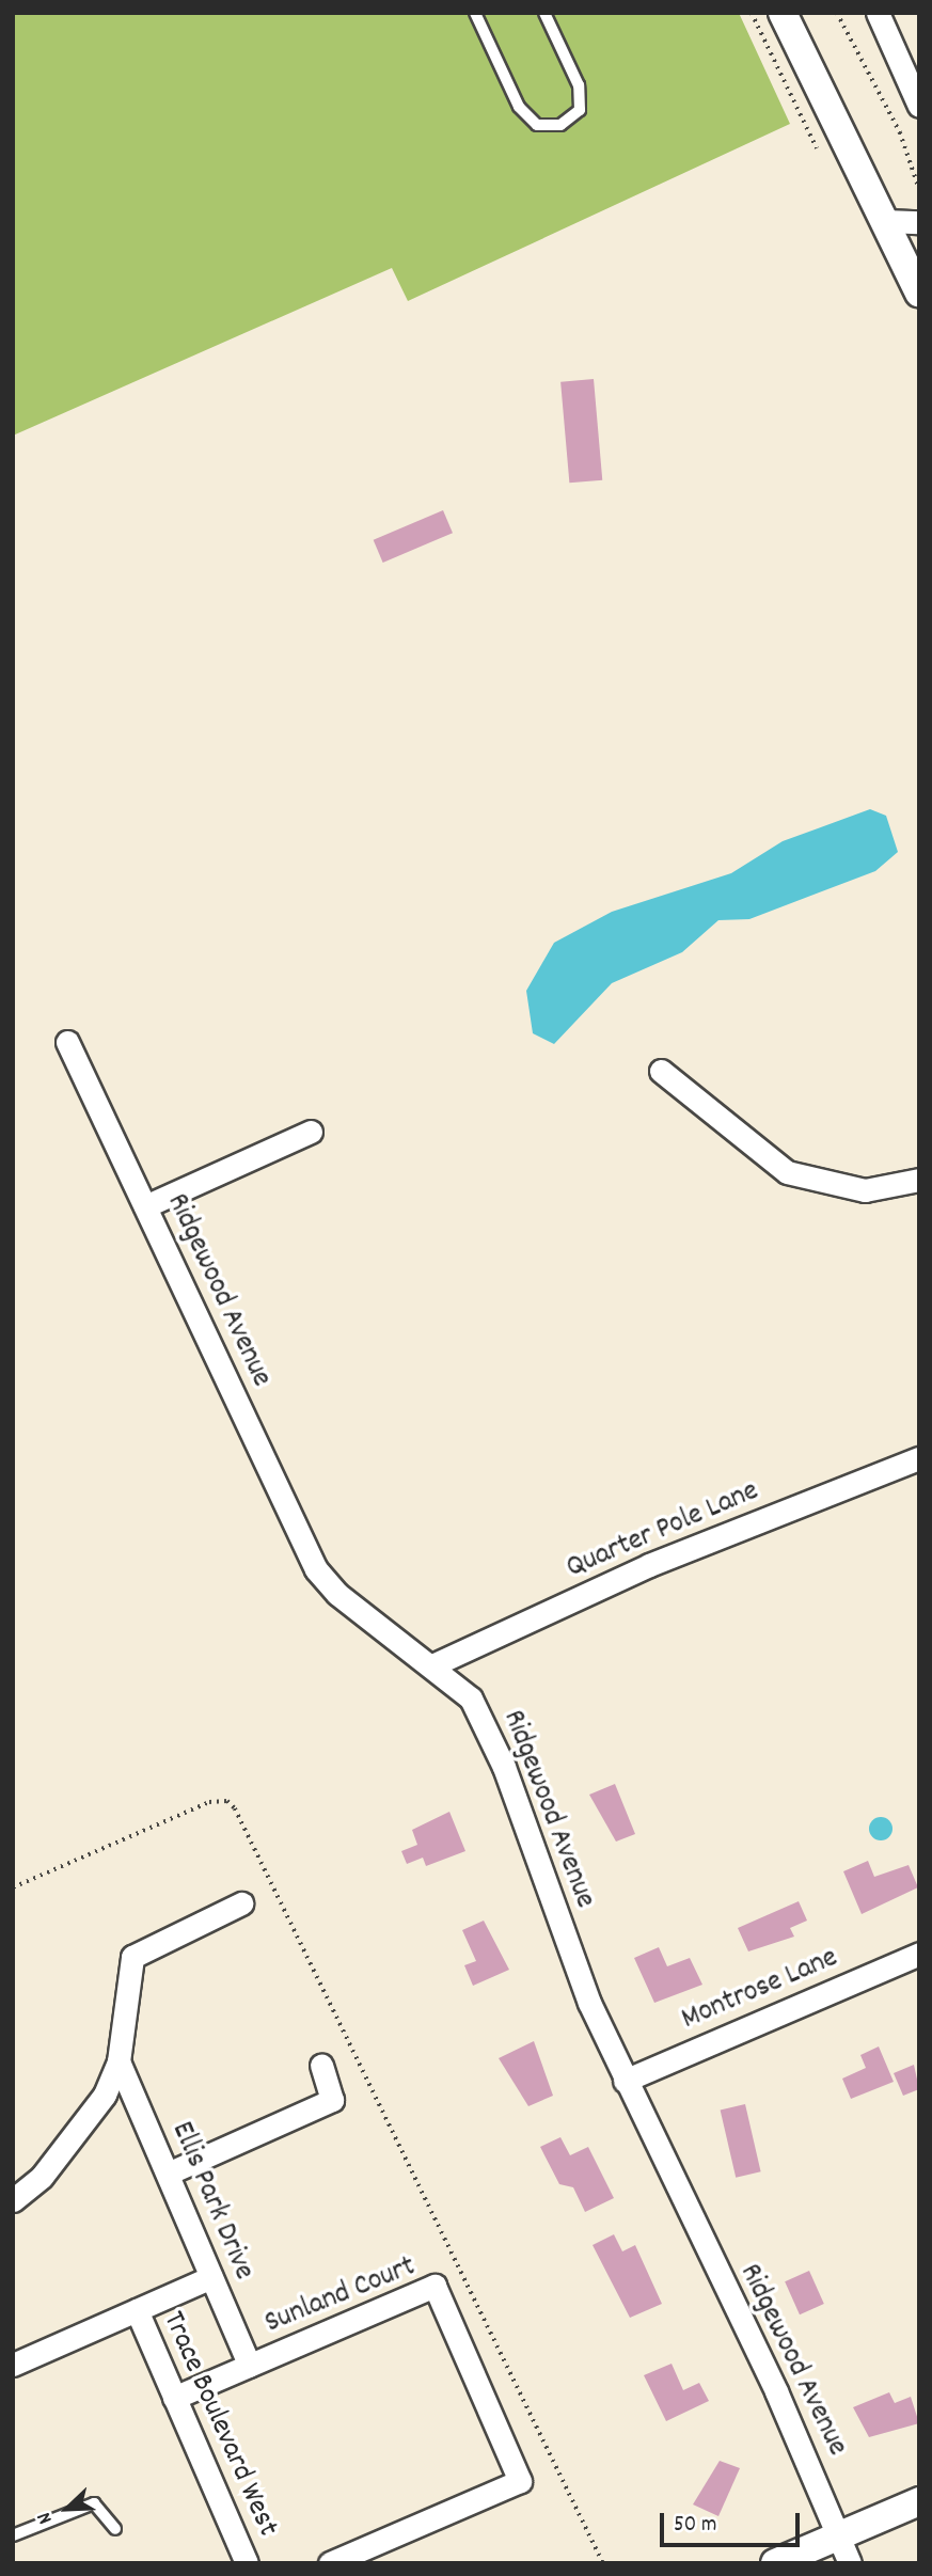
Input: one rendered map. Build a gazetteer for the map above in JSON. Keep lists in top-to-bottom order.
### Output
{
  "streets": {
    "street": [
      "Ridgewood Avenue",
      "Quarter Pole Lane",
      "Montrose Lane",
      "Ellis Park Drive",
      "Sunland Court",
      "Trace Boulevard West"
    ]
  },
  "crossings": [
    ["Ridgewood Avenue", "Quarter Pole Lane"],
    ["Ridgewood Avenue", "Montrose Lane"],
    ["Ellis Park Drive", "Sunland Court"],
    ["Sunland Court", "Trace Boulevard West"]
  ],
  "scale_bar": "50 m",
  "north": "bottom left"
}
